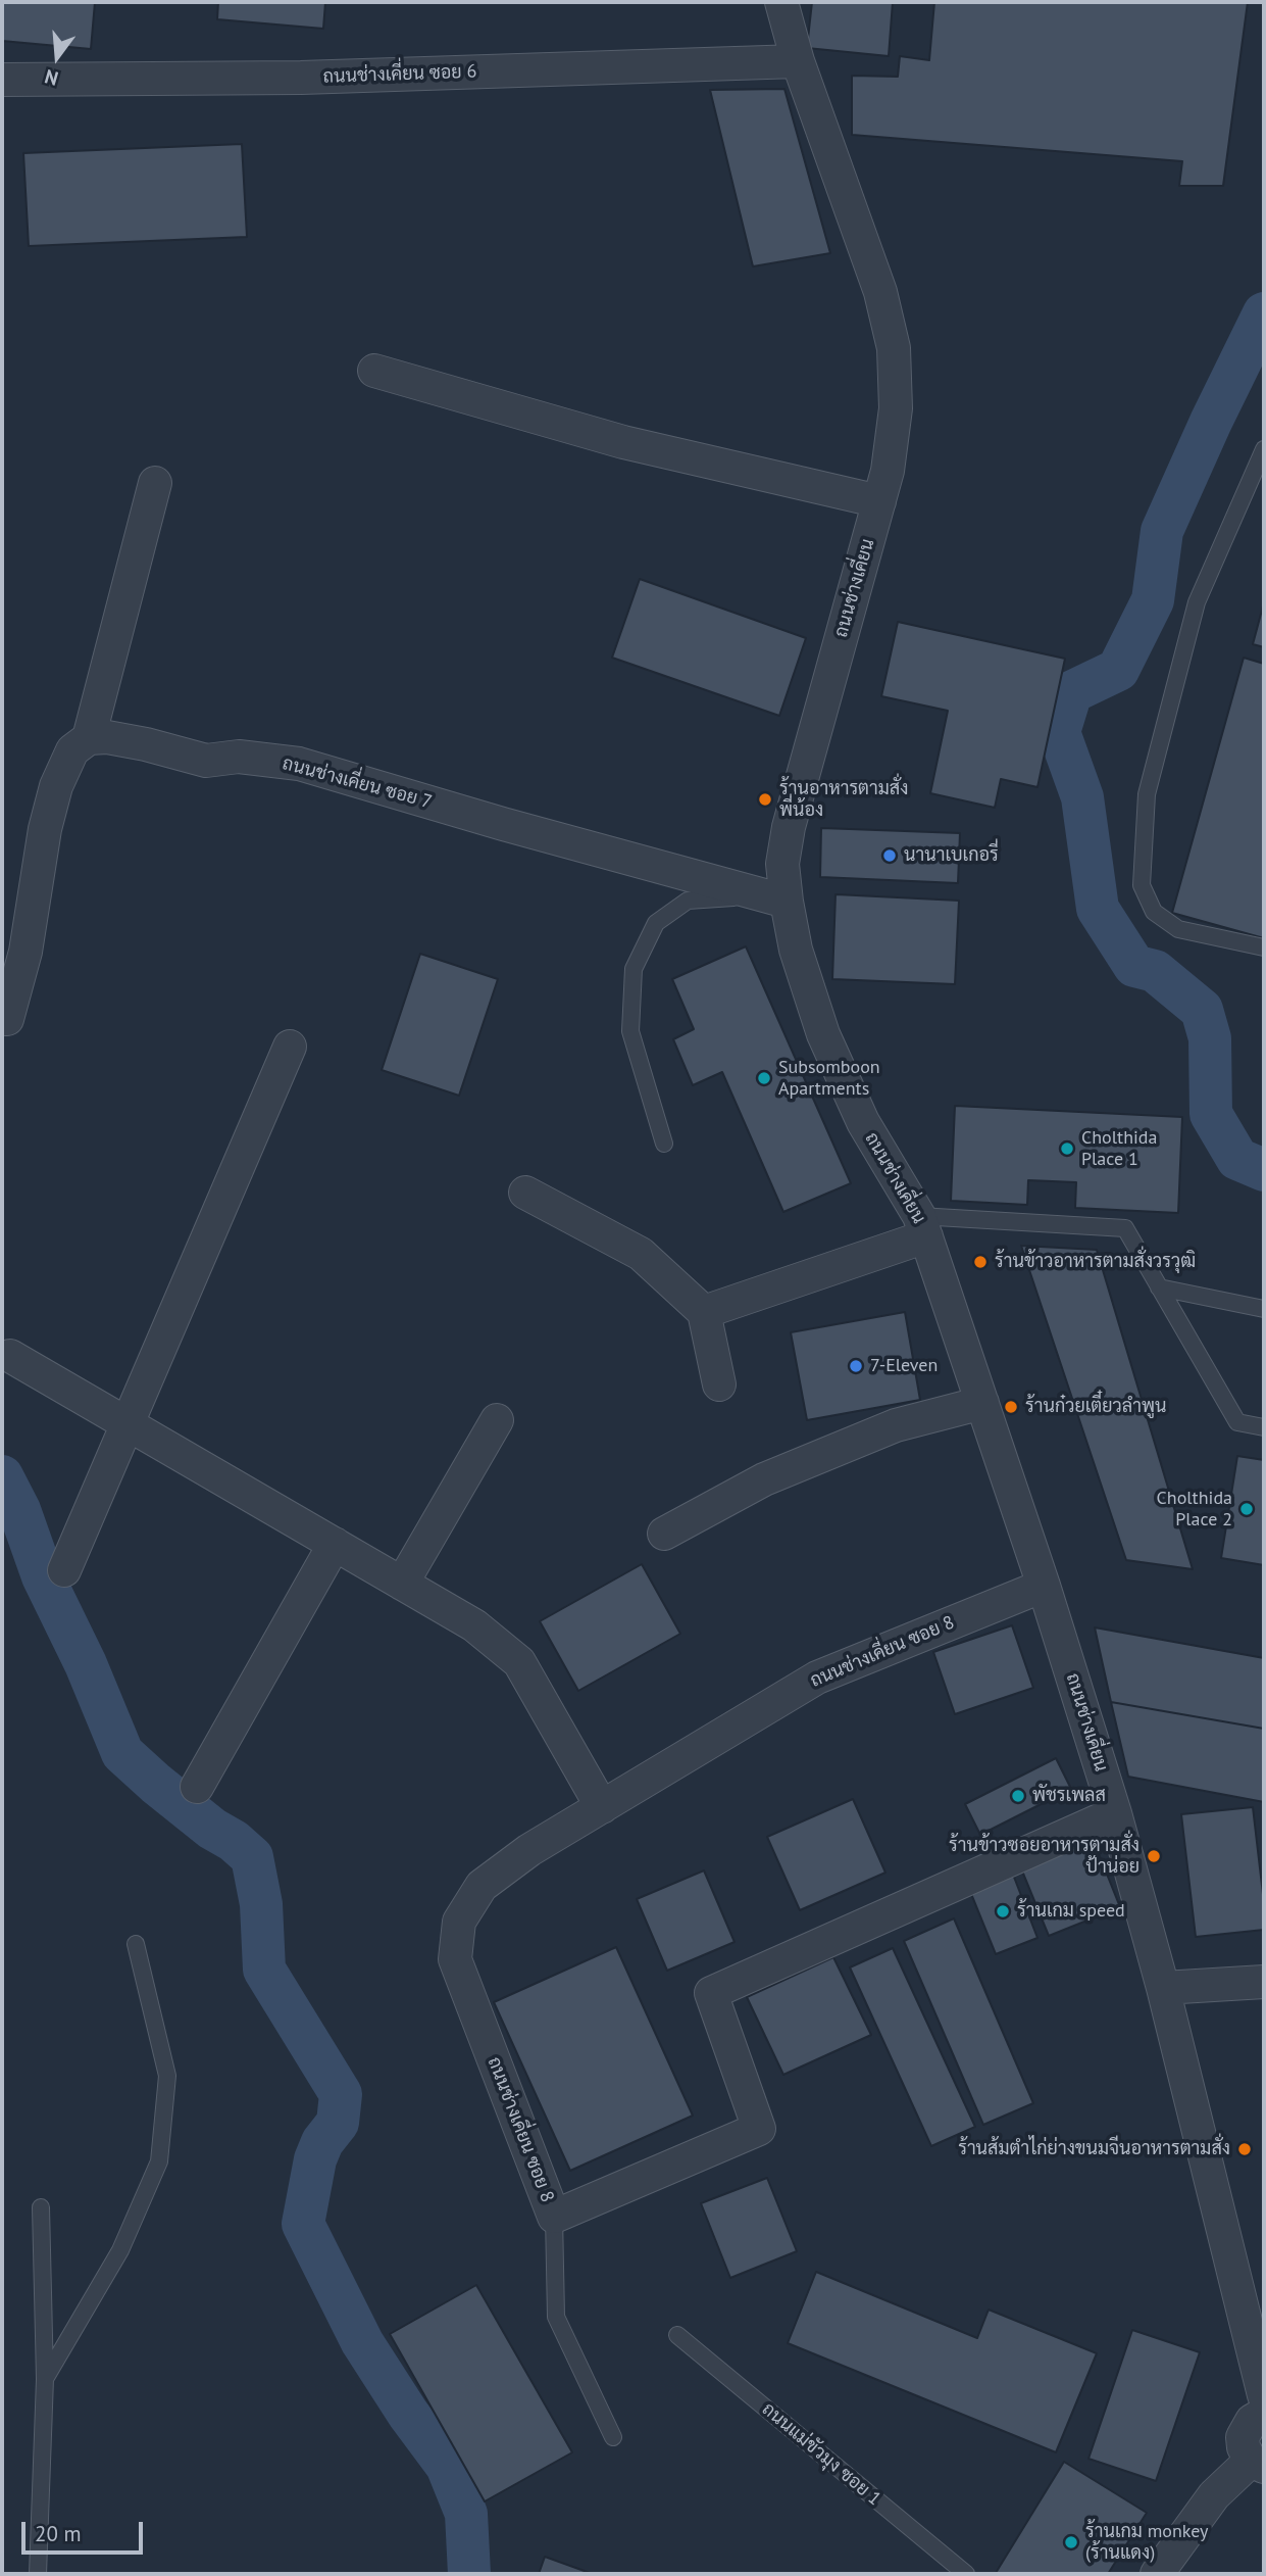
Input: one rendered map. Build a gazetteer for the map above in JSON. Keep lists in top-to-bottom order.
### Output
{
  "streets": {
    "street": [
      "ถนนช่างเคี่ยน ซอย 6",
      "ถนนช่างเคี่ยน",
      "ถนนช่างเคี่ยน ซอย 7",
      "ถนนช่างเคี่ยน ซอย 8"
    ],
    "lane": ["ถนนแม่ขัวมุง ซอย 1"]
  },
  "crossings": [
    ["ถนนช่างเคี่ยน ซอย 6", "ถนนช่างเคี่ยน"],
    ["ถนนช่างเคี่ยน", "ถนนช่างเคี่ยน ซอย 7"],
    ["ถนนช่างเคี่ยน", "ถนนช่างเคี่ยน ซอย 8"]
  ],
  "places": [
    "ร้านอาหารตามสั่ง พี่น้อง",
    "นานาเบเกอรี่",
    "Subsomboon Apartments",
    "Cholthida Place 1",
    "ร้านข้าวอาหารตามสั่งวรวุฒิ",
    "7-Eleven",
    "ร้านก๋วยเตี๋ยวลำพูน",
    "Cholthida Place 2",
    "พัชรเพลส",
    "ร้านข้าวซอยอาหารตามสั่ง ป้าน่อย",
    "ร้านเกม speed",
    "ร้านส้มตำไก่ย่างขนมจีนอาหารตามสั่ง",
    "ร้านเกม monkey (ร้านแดง)"
  ],
  "scale_bar": "20 m",
  "north": "bottom"
}
